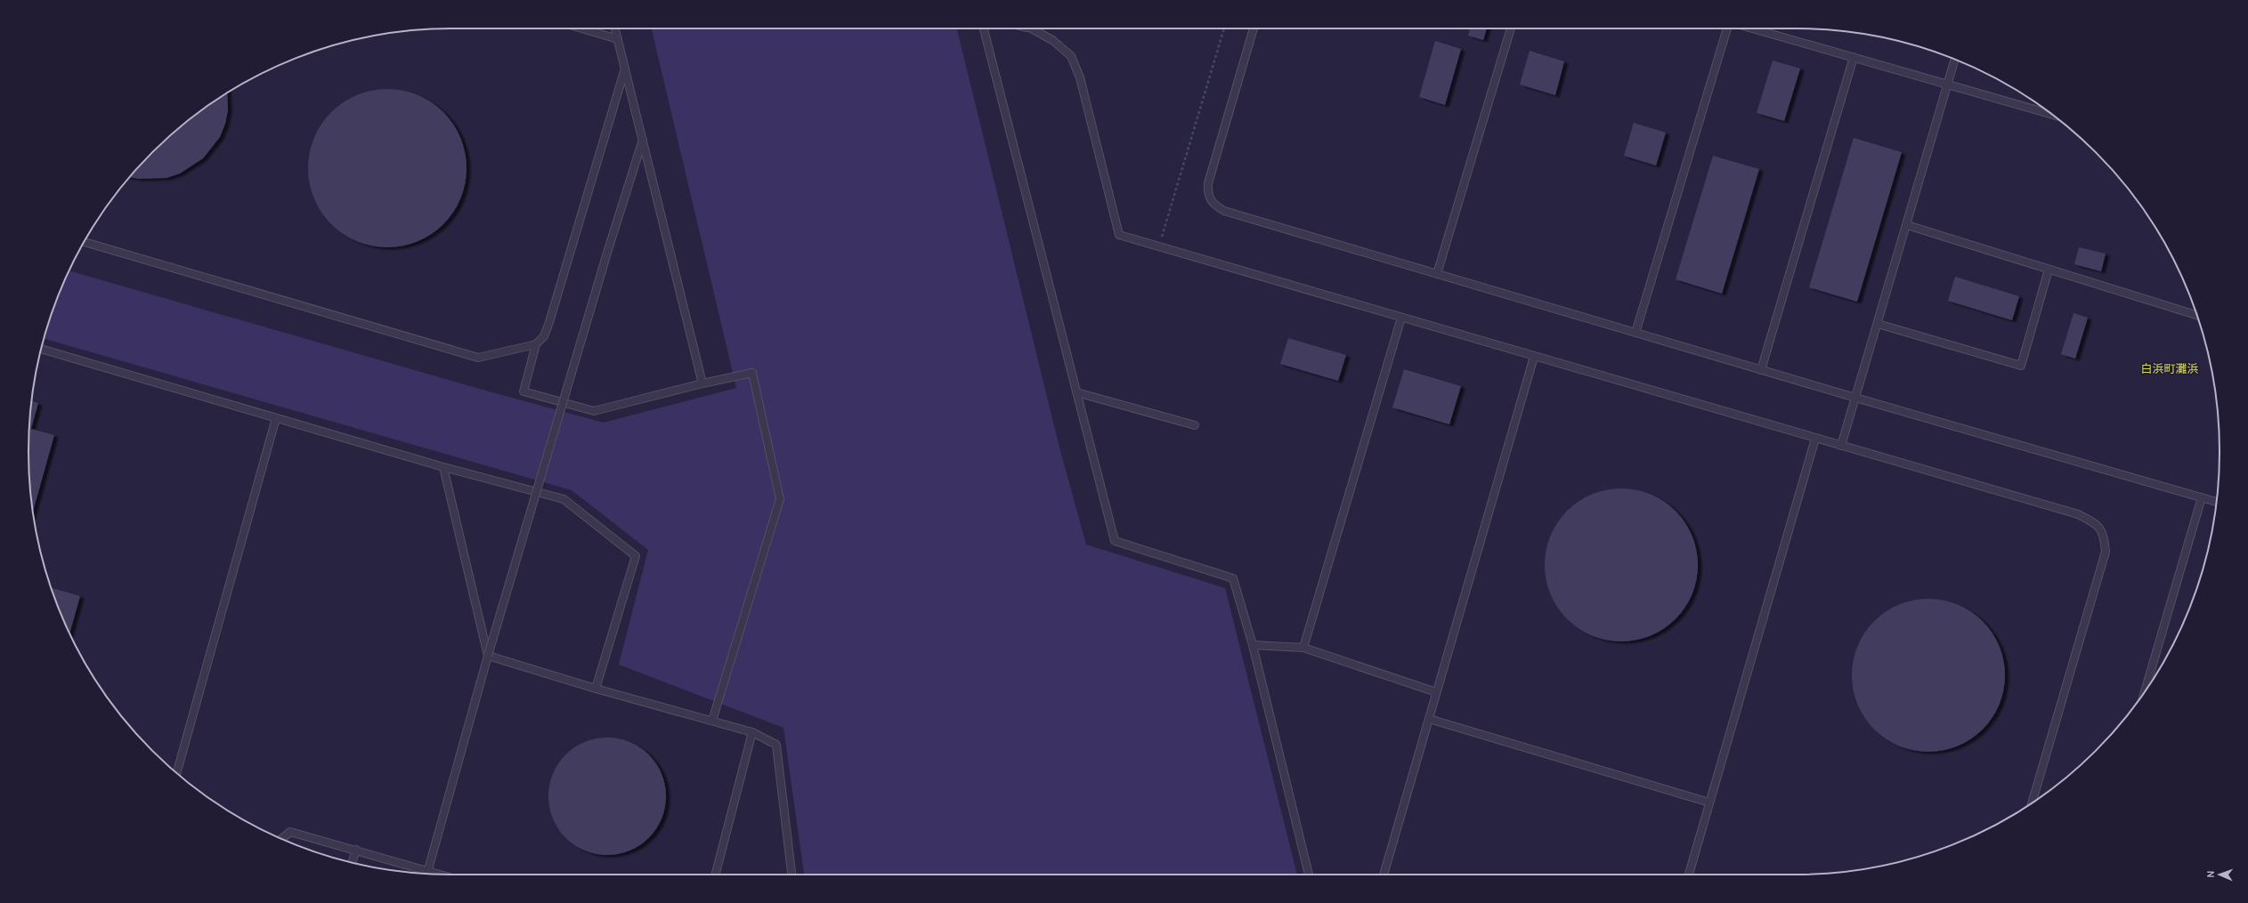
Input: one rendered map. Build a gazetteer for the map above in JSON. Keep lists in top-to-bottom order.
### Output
{
  "districts": ["白浜町灘浜"],
  "north": "left"
}
